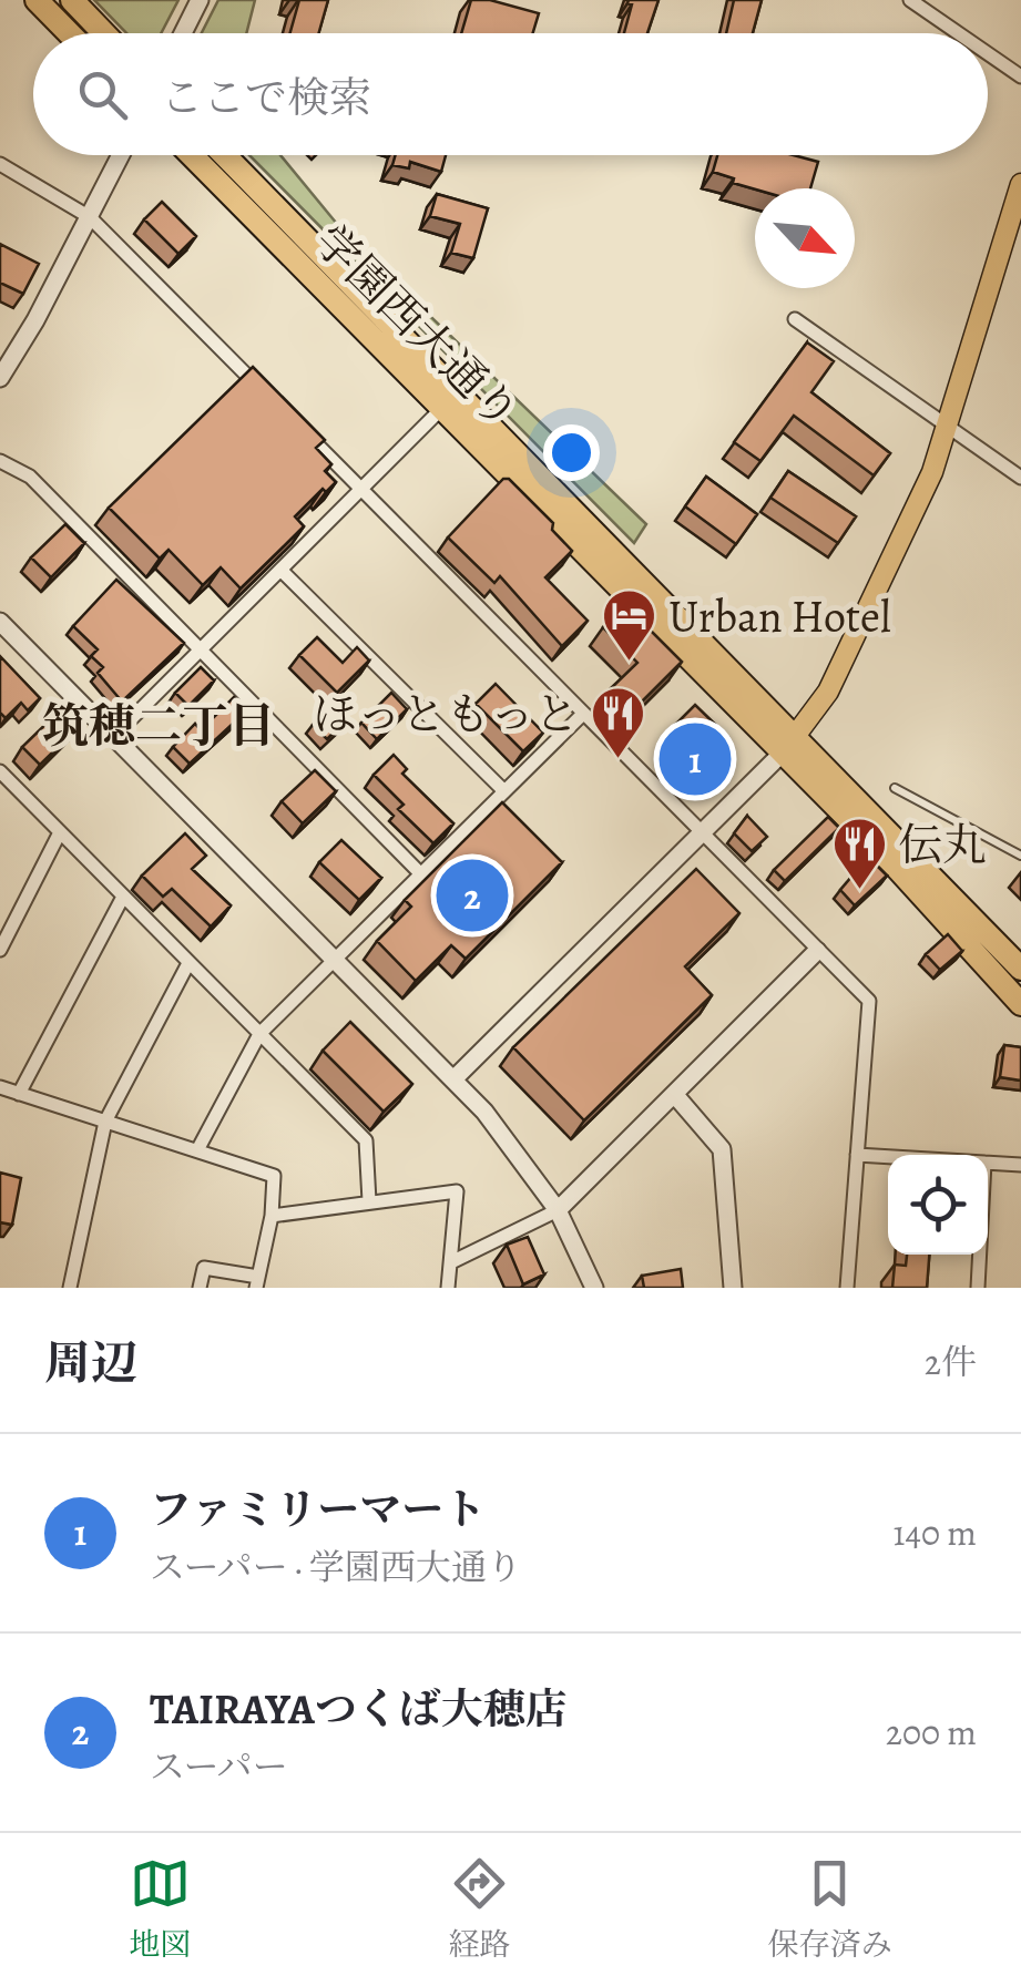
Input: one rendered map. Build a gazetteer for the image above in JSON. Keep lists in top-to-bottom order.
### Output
{
  "streets": {
    "highway": ["学園西大通り"]
  },
  "districts": ["筑穂二丁目"],
  "places": {
    "hotel": ["Urban Hotel"],
    "restaurant": ["ほっともっと", "伝丸"]
  },
  "north": "bottom right",
  "page": {
    "search": "ここで検索",
    "pins": ["1", "2"],
    "heading": ["周辺", "2件"],
    "list": [
      {
        "mark": "1",
        "name": "ファミリーマート",
        "note": "スーパー · 学園西大通り",
        "value": "140 m"
      },
      {
        "mark": "2",
        "name": "TAIRAYAつくば大穂店",
        "note": "スーパー",
        "value": "200 m"
      }
    ],
    "nav": ["地図", "経路", "保存済み"]
  }
}
